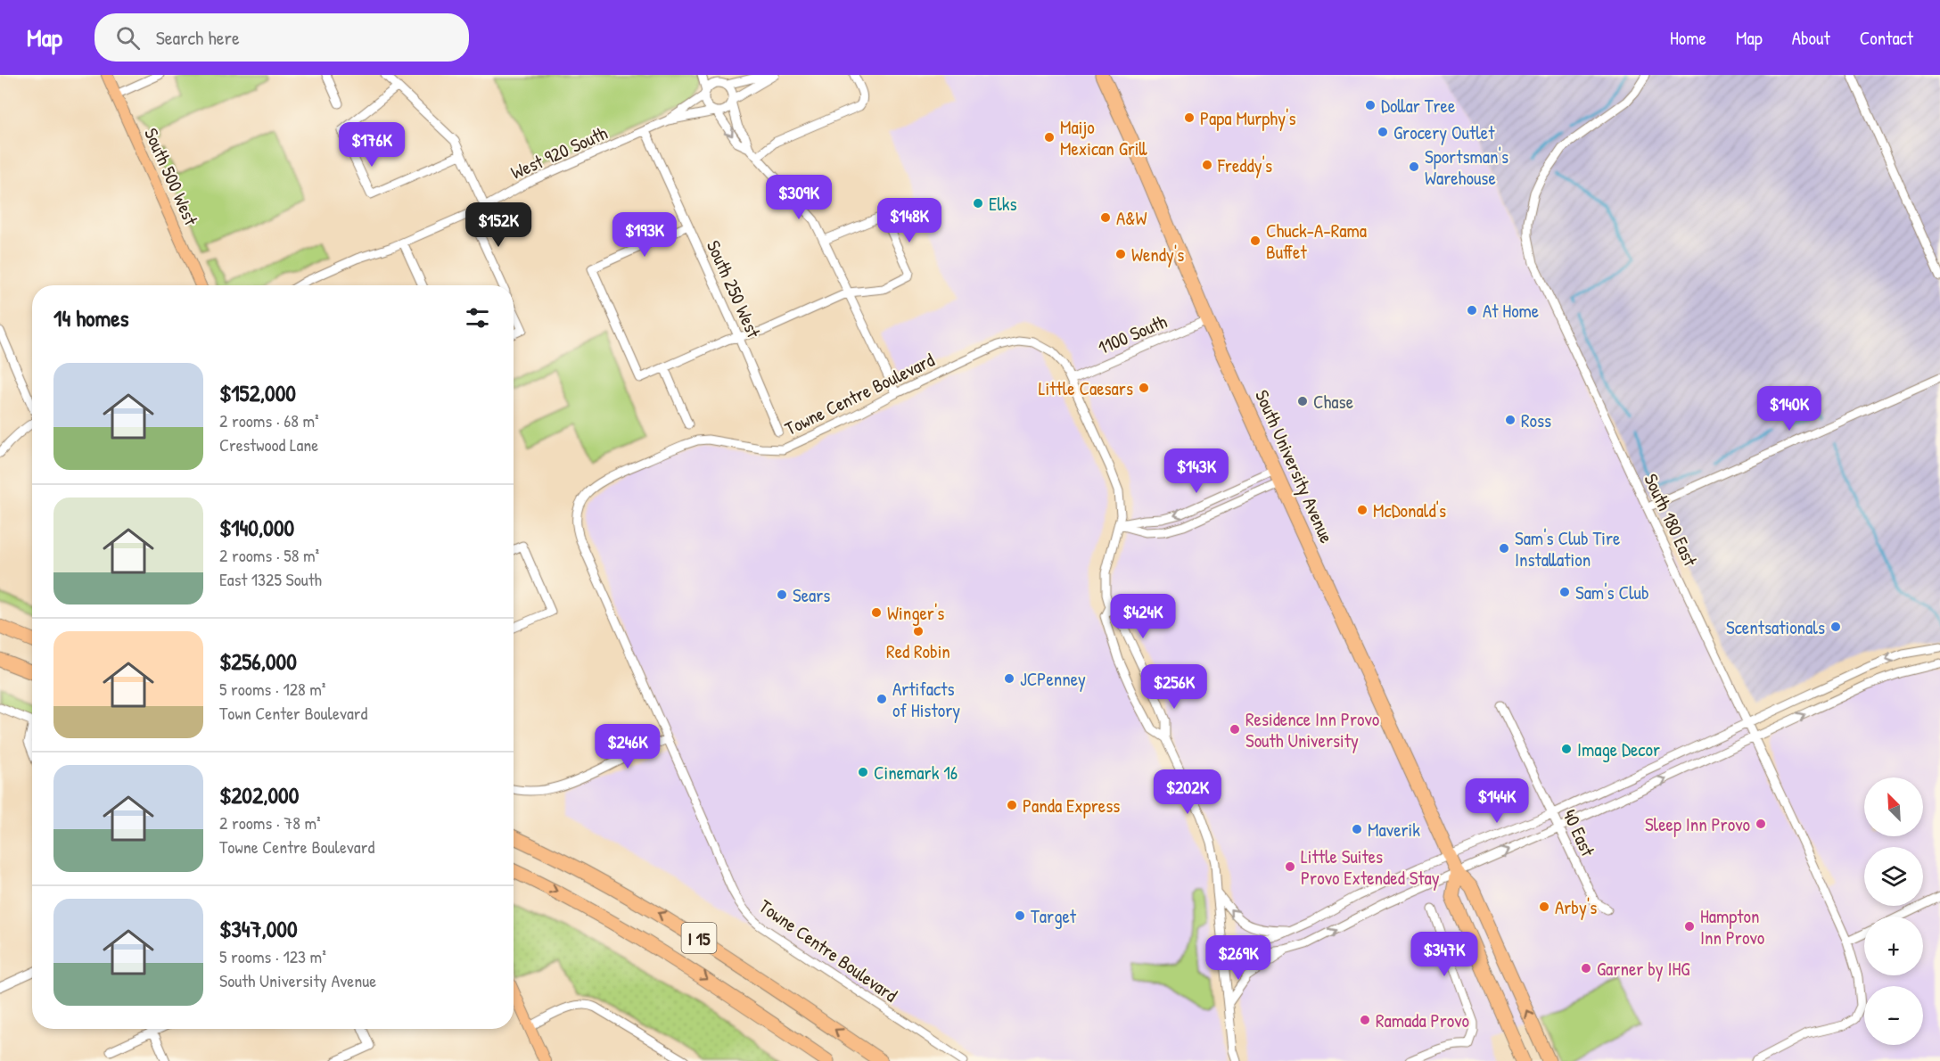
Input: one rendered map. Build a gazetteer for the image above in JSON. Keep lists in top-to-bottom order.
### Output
{
  "streets": {
    "highway": ["South University Avenue", "I 15"],
    "main road": ["South 500 West"],
    "street": [
      "West 920 South",
      "South 250 West",
      "1100 South",
      "Towne Centre Boulevard",
      "South 180 East",
      "40 East"
    ]
  },
  "crossings": [
    ["West 920 South", "South 250 West"],
    ["1100 South", "Towne Centre Boulevard"],
    ["1100 South", "South University Avenue"]
  ],
  "places": [
    "Dollar Tree",
    "Papa Murphy's",
    "Grocery Outlet",
    "Maijo Mexican Grill",
    "Freddy's",
    "Sportsman's Warehouse",
    "Elks",
    "A&W",
    "Chuck-A-Rama Buffet",
    "Wendy's",
    "At Home",
    "Little Caesars",
    "Chase",
    "Ross",
    "McDonald's",
    "Sam's Club Tire Installation",
    "Sam's Club",
    "Sears",
    "Winger's",
    "Scentsationals",
    "Red Robin",
    "JCPenney",
    "Artifacts of History",
    "Residence Inn Provo South University",
    "Image Decor",
    "Cinemark 16",
    "Panda Express",
    "Sleep Inn Provo",
    "Maverik",
    "Little Suites Provo Extended Stay",
    "Arby's",
    "Target",
    "Hampton Inn Provo",
    "Garner by IHG",
    "Ramada Provo"
  ],
  "north": "top left",
  "page": {
    "header": "Map",
    "search": "Search here",
    "nav": [
      "Home",
      "Map",
      "About",
      "Contact"
    ],
    "price": [
      "$176K",
      "$309K",
      "$148K",
      "$152K",
      "$193K",
      "$140K",
      "$143K",
      "$424K",
      "$256K",
      "$246K",
      "$202K",
      "$144K",
      "$347K",
      "$269K"
    ],
    "heading": "14 homes",
    "list": [
      {
        "name": "$152,000",
        "note": "2 rooms · 68 m² · Crestwood Lane"
      },
      {
        "name": "$140,000",
        "note": "2 rooms · 58 m² · East 1325 South"
      },
      {
        "name": "$256,000",
        "note": "5 rooms · 128 m² · Town Center Boulevard"
      },
      {
        "name": "$202,000",
        "note": "2 rooms · 78 m² · Towne Centre Boulevard"
      },
      {
        "name": "$347,000",
        "note": "5 rooms · 123 m² · South University Avenue"
      }
    ],
    "map_buttons": ["+", "−"]
  }
}
